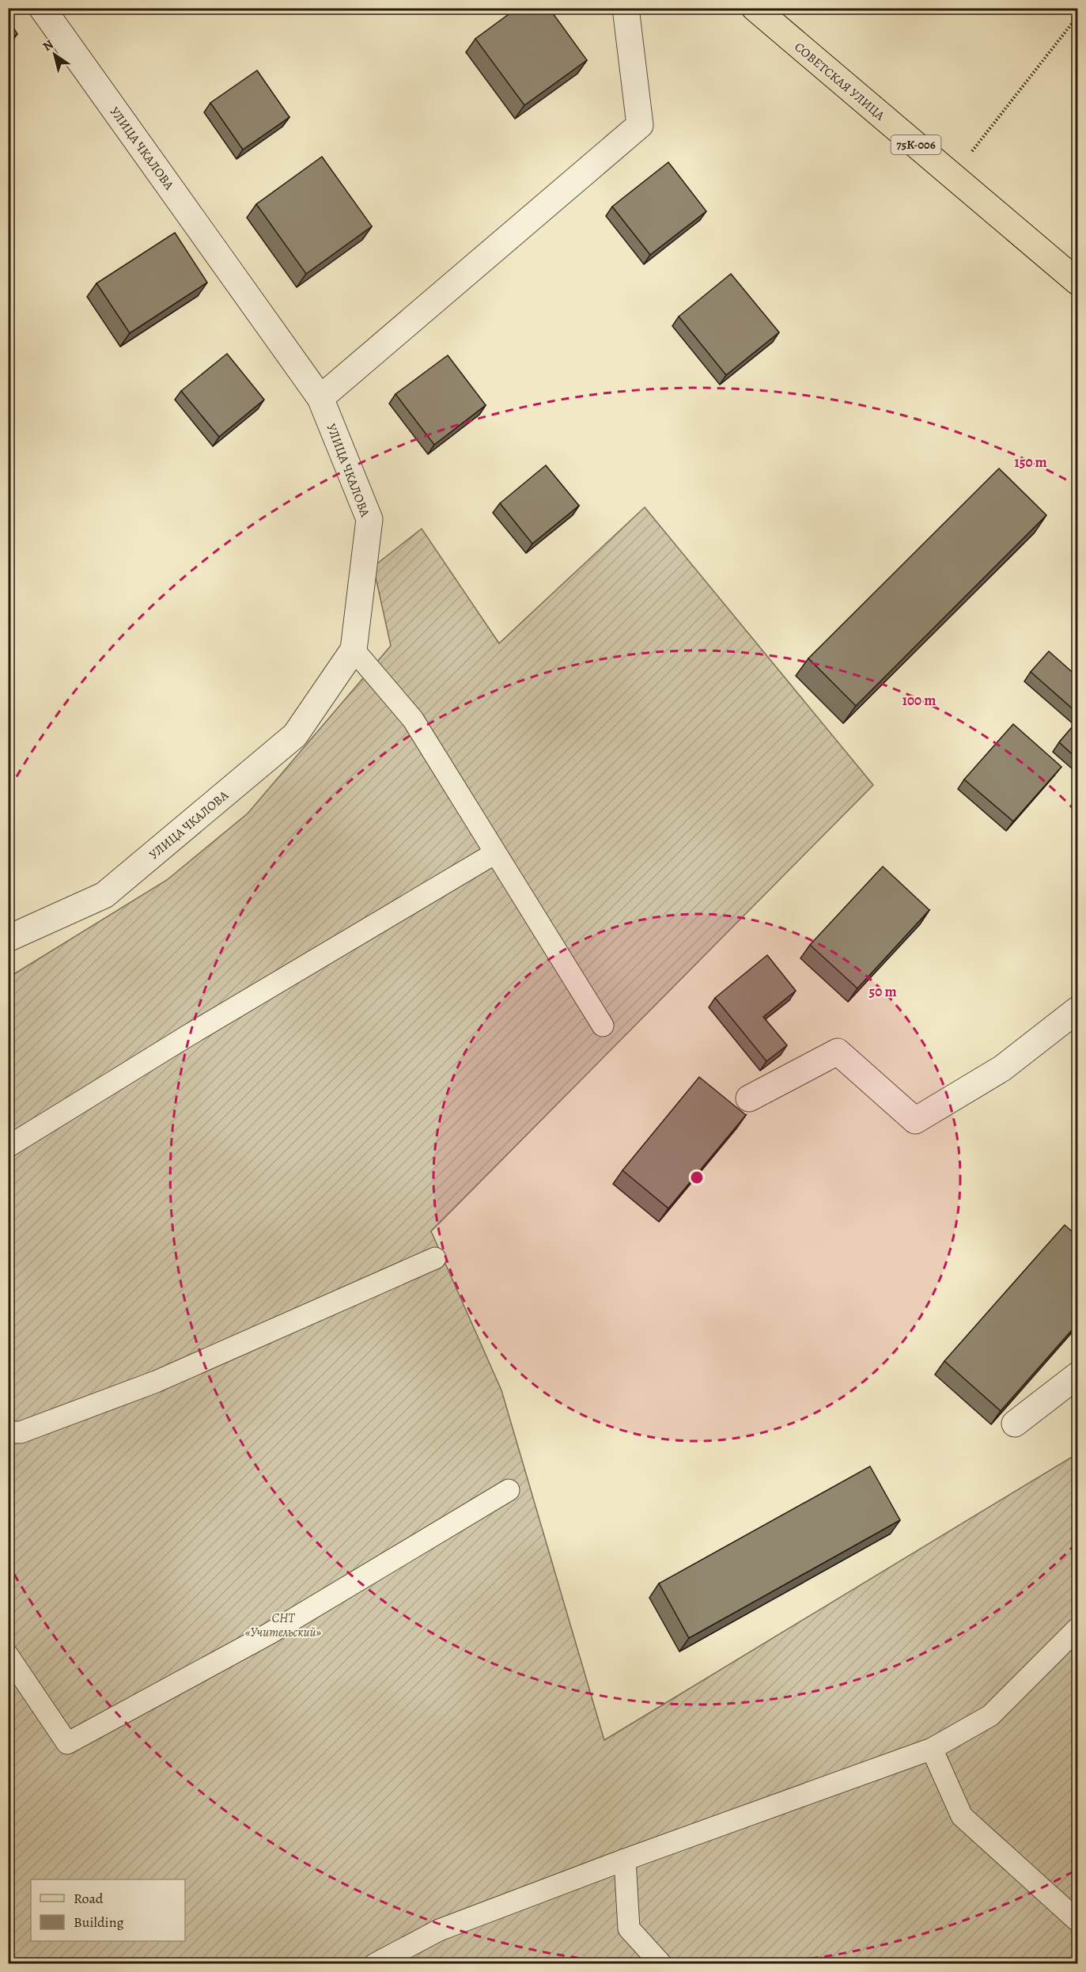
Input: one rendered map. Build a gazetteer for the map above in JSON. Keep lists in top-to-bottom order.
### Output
{
  "streets": {
    "main road": ["СОВЕТСКАЯ УЛИЦА", "75К-006"],
    "street": ["УЛИЦА ЧКАЛОВА"]
  },
  "parks": ["СНТ «Учительский»"],
  "legend": ["Road", "Building"],
  "north": "top left",
  "rings": ["150 m", "100 m", "50 m"]
}
